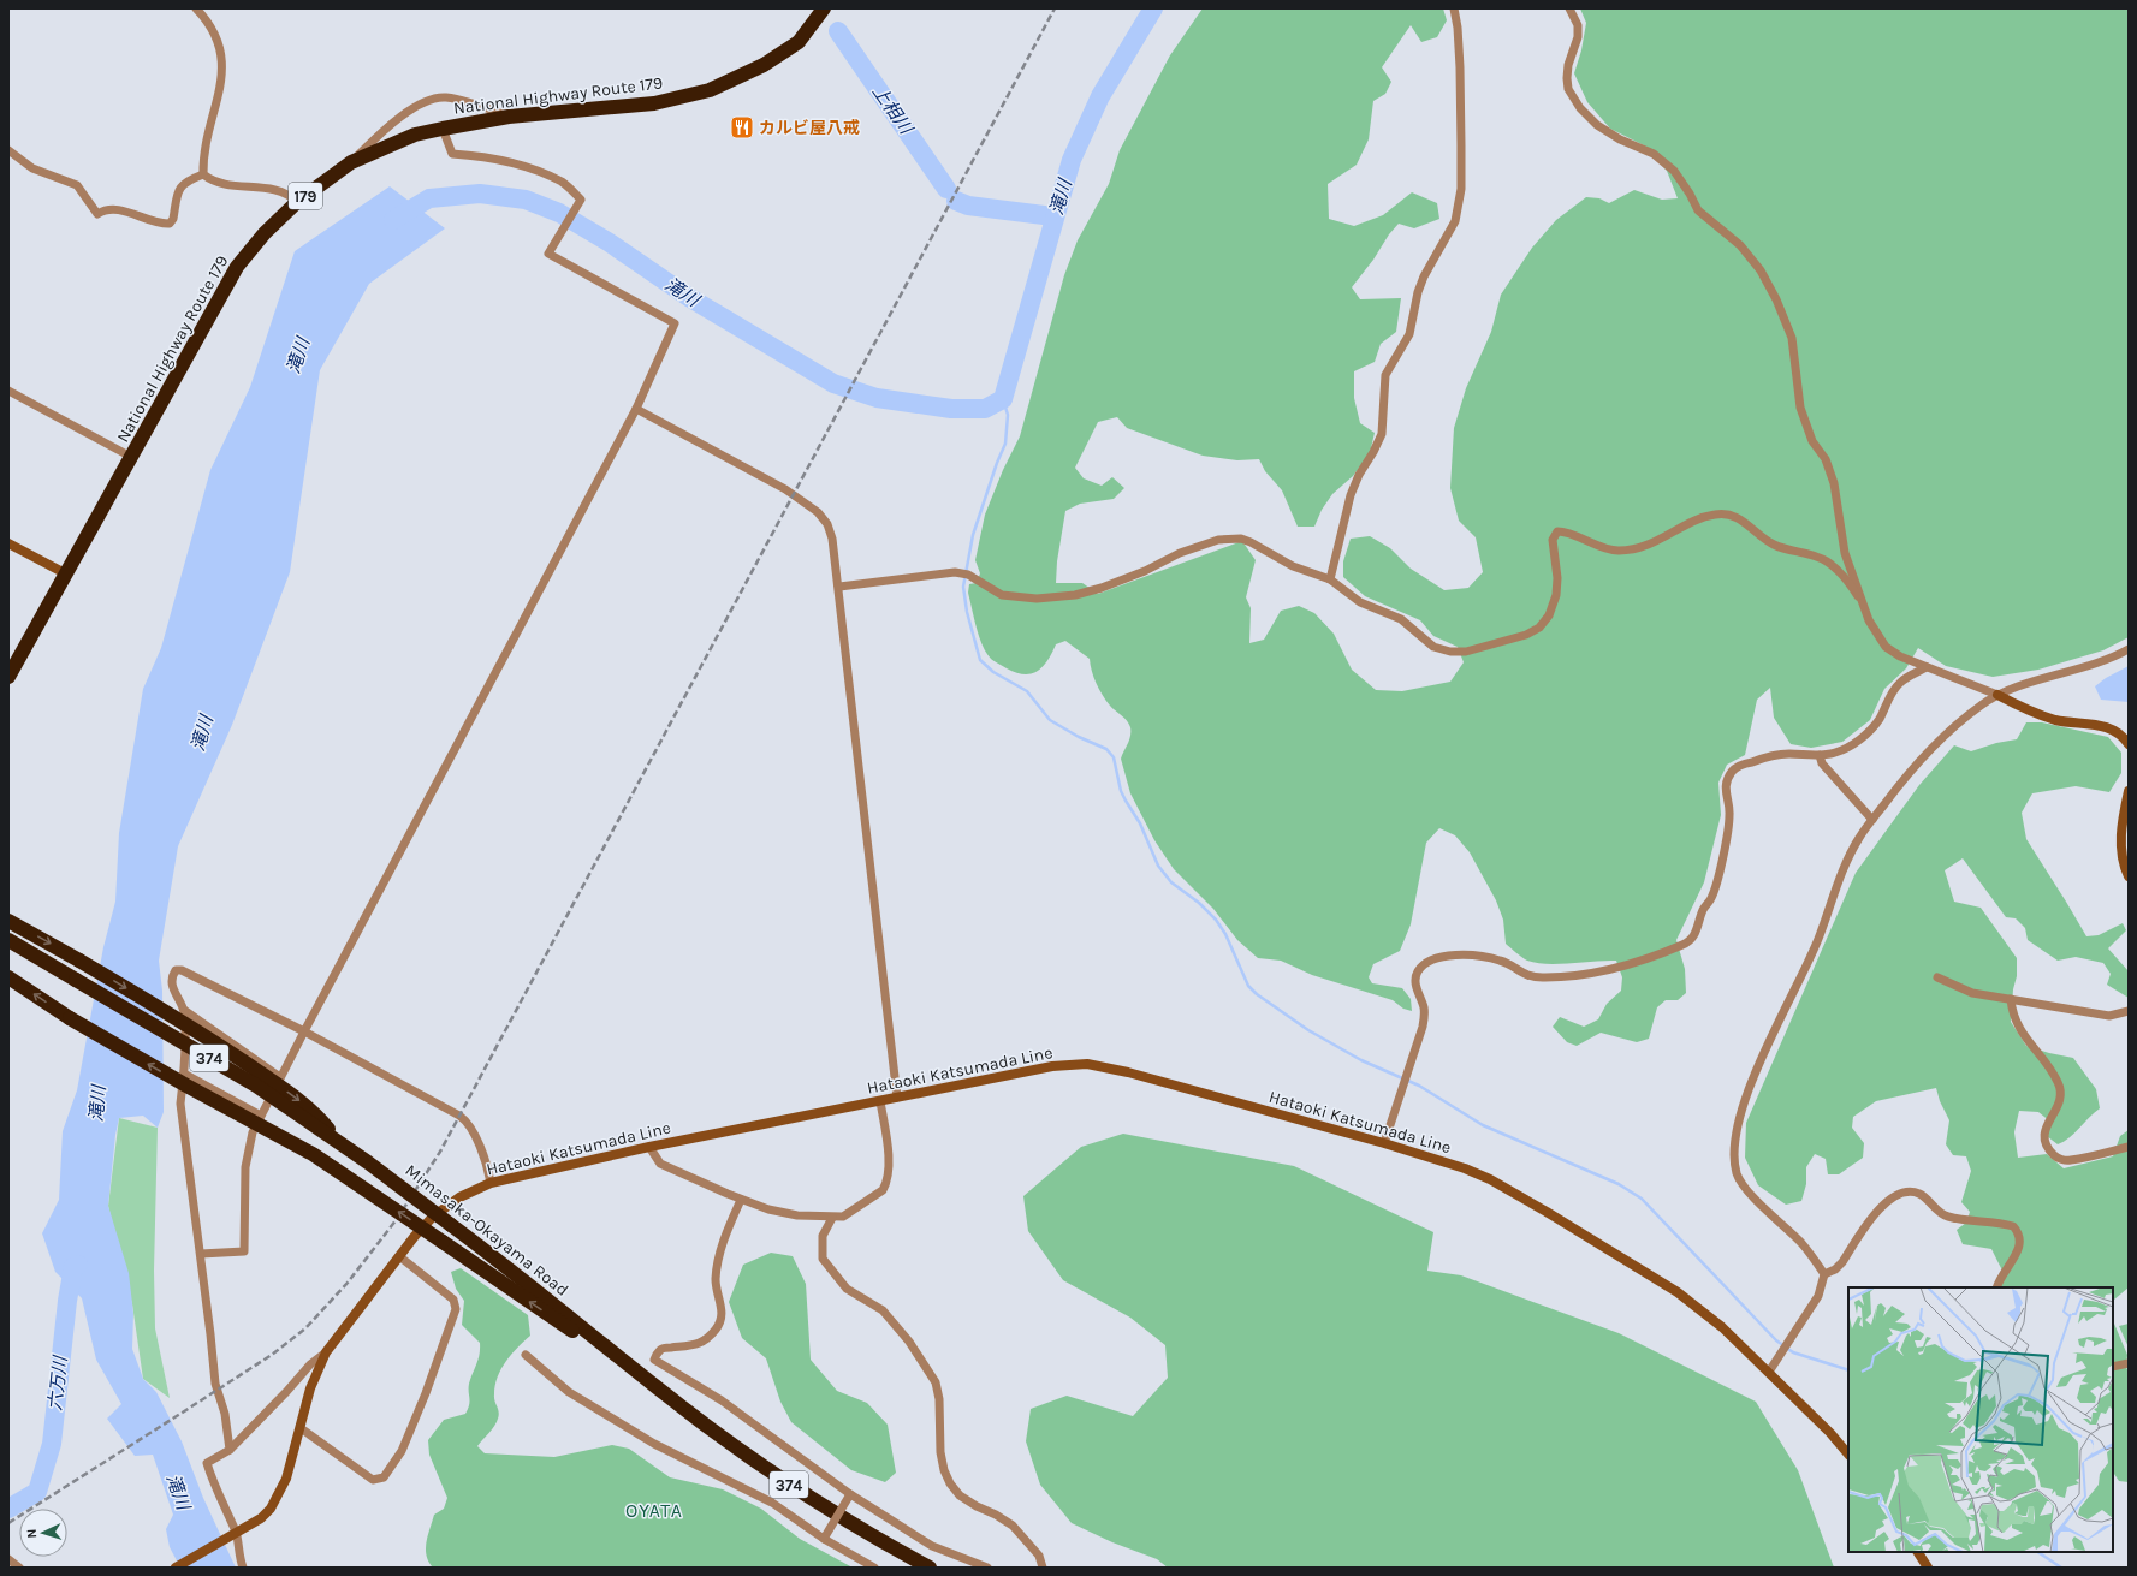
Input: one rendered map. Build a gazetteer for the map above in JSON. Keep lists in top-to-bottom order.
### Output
{
  "streets": {
    "highway": [
      "National Highway Route 179",
      "179",
      "374",
      "Mimasaka-Okayama Road"
    ],
    "main road": ["Hataoki Katsumada Line"]
  },
  "districts": ["OYATA"],
  "water": ["上相川", "滝川", "六万川"],
  "places": {
    "restaurant": ["カルビ屋八戒"]
  },
  "north": "left"
}
